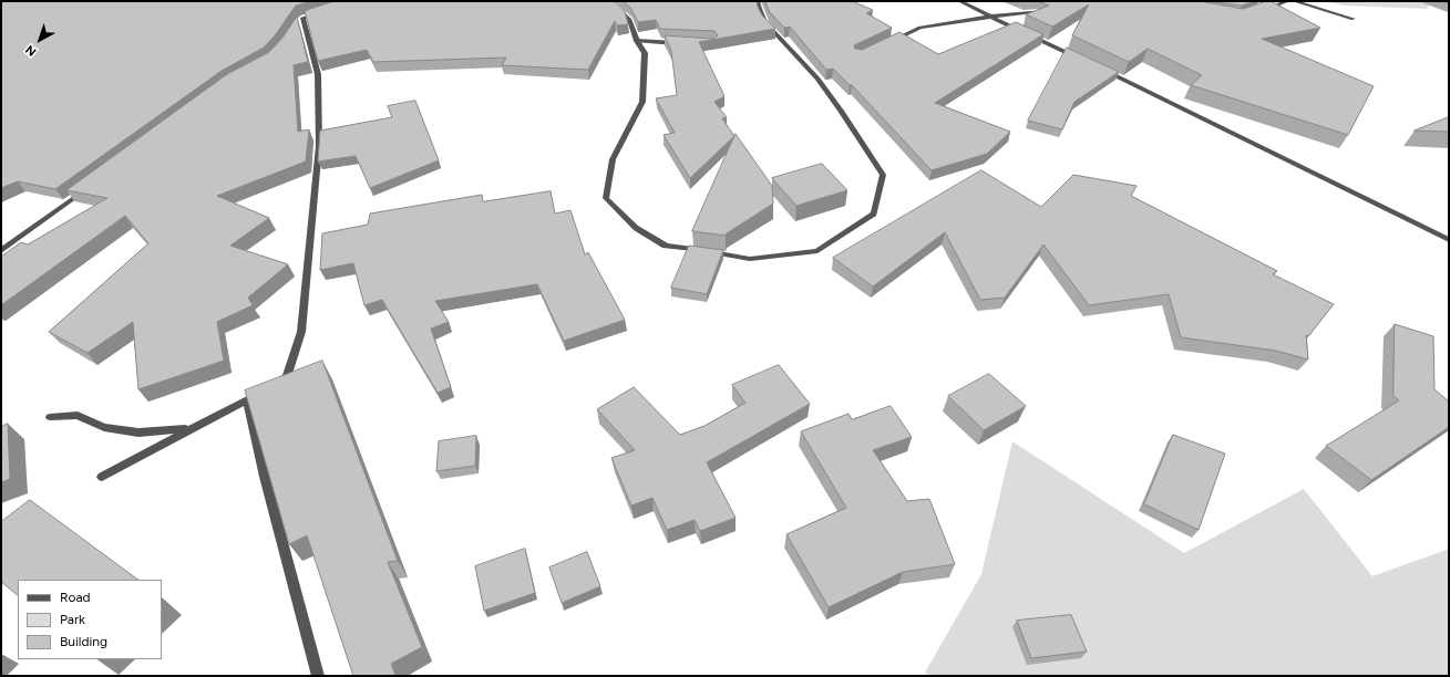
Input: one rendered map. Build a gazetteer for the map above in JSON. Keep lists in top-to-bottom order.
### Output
{
  "legend": ["Road", "Park", "Building"],
  "north": "bottom left"
}
